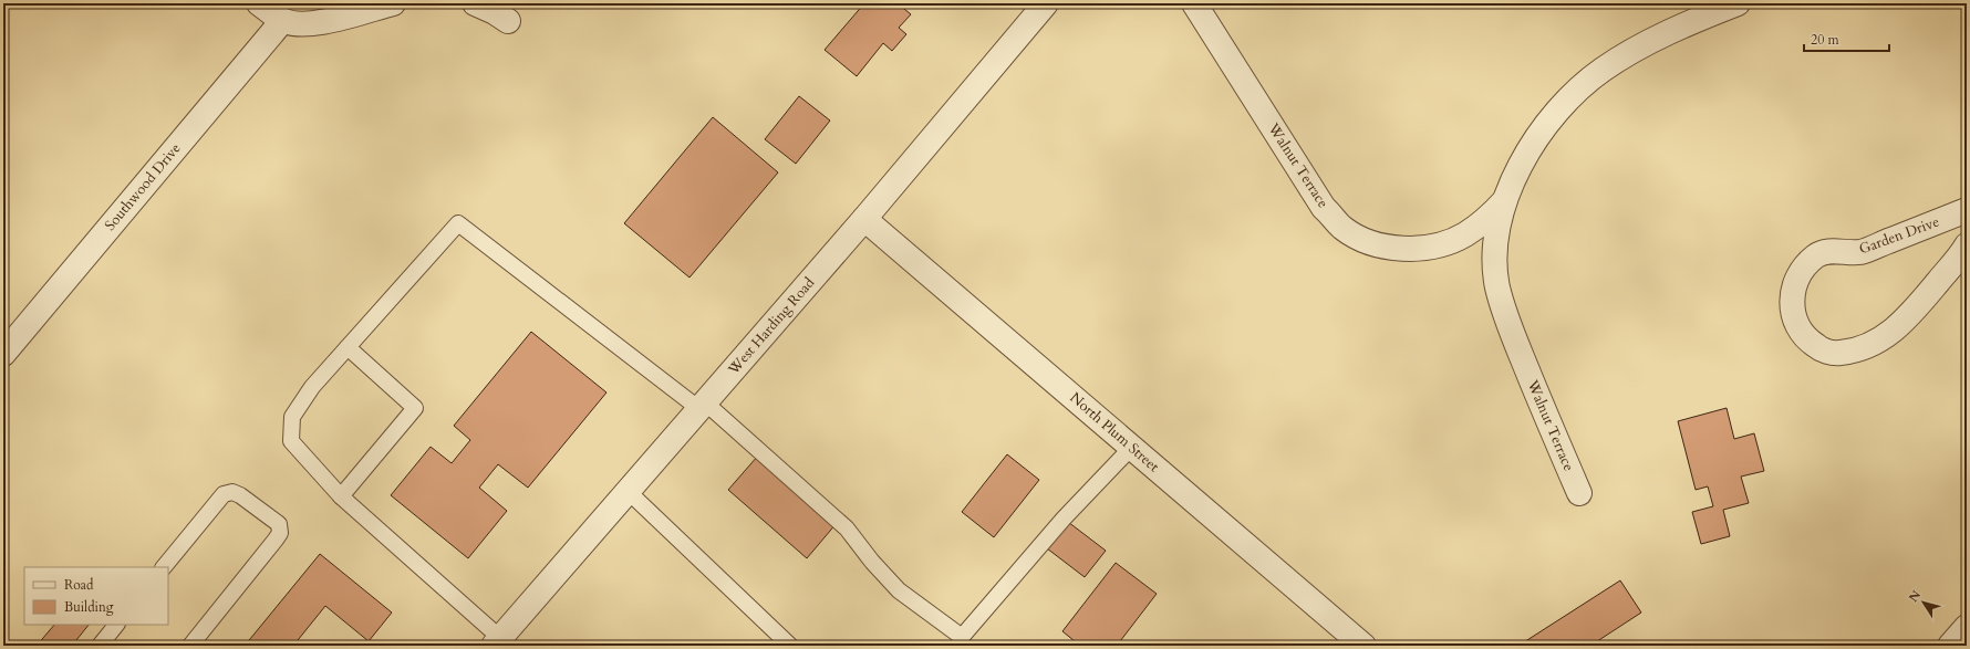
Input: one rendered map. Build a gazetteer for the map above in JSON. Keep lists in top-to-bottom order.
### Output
{
  "streets": {
    "street": [
      "Walnut Terrace",
      "Southwood Drive",
      "Garden Drive",
      "West Harding Road",
      "North Plum Street"
    ]
  },
  "crossings": [
    ["West Harding Road", "North Plum Street"]
  ],
  "legend": ["Road", "Building"],
  "scale_bar": "20 m",
  "north": "top left"
}
